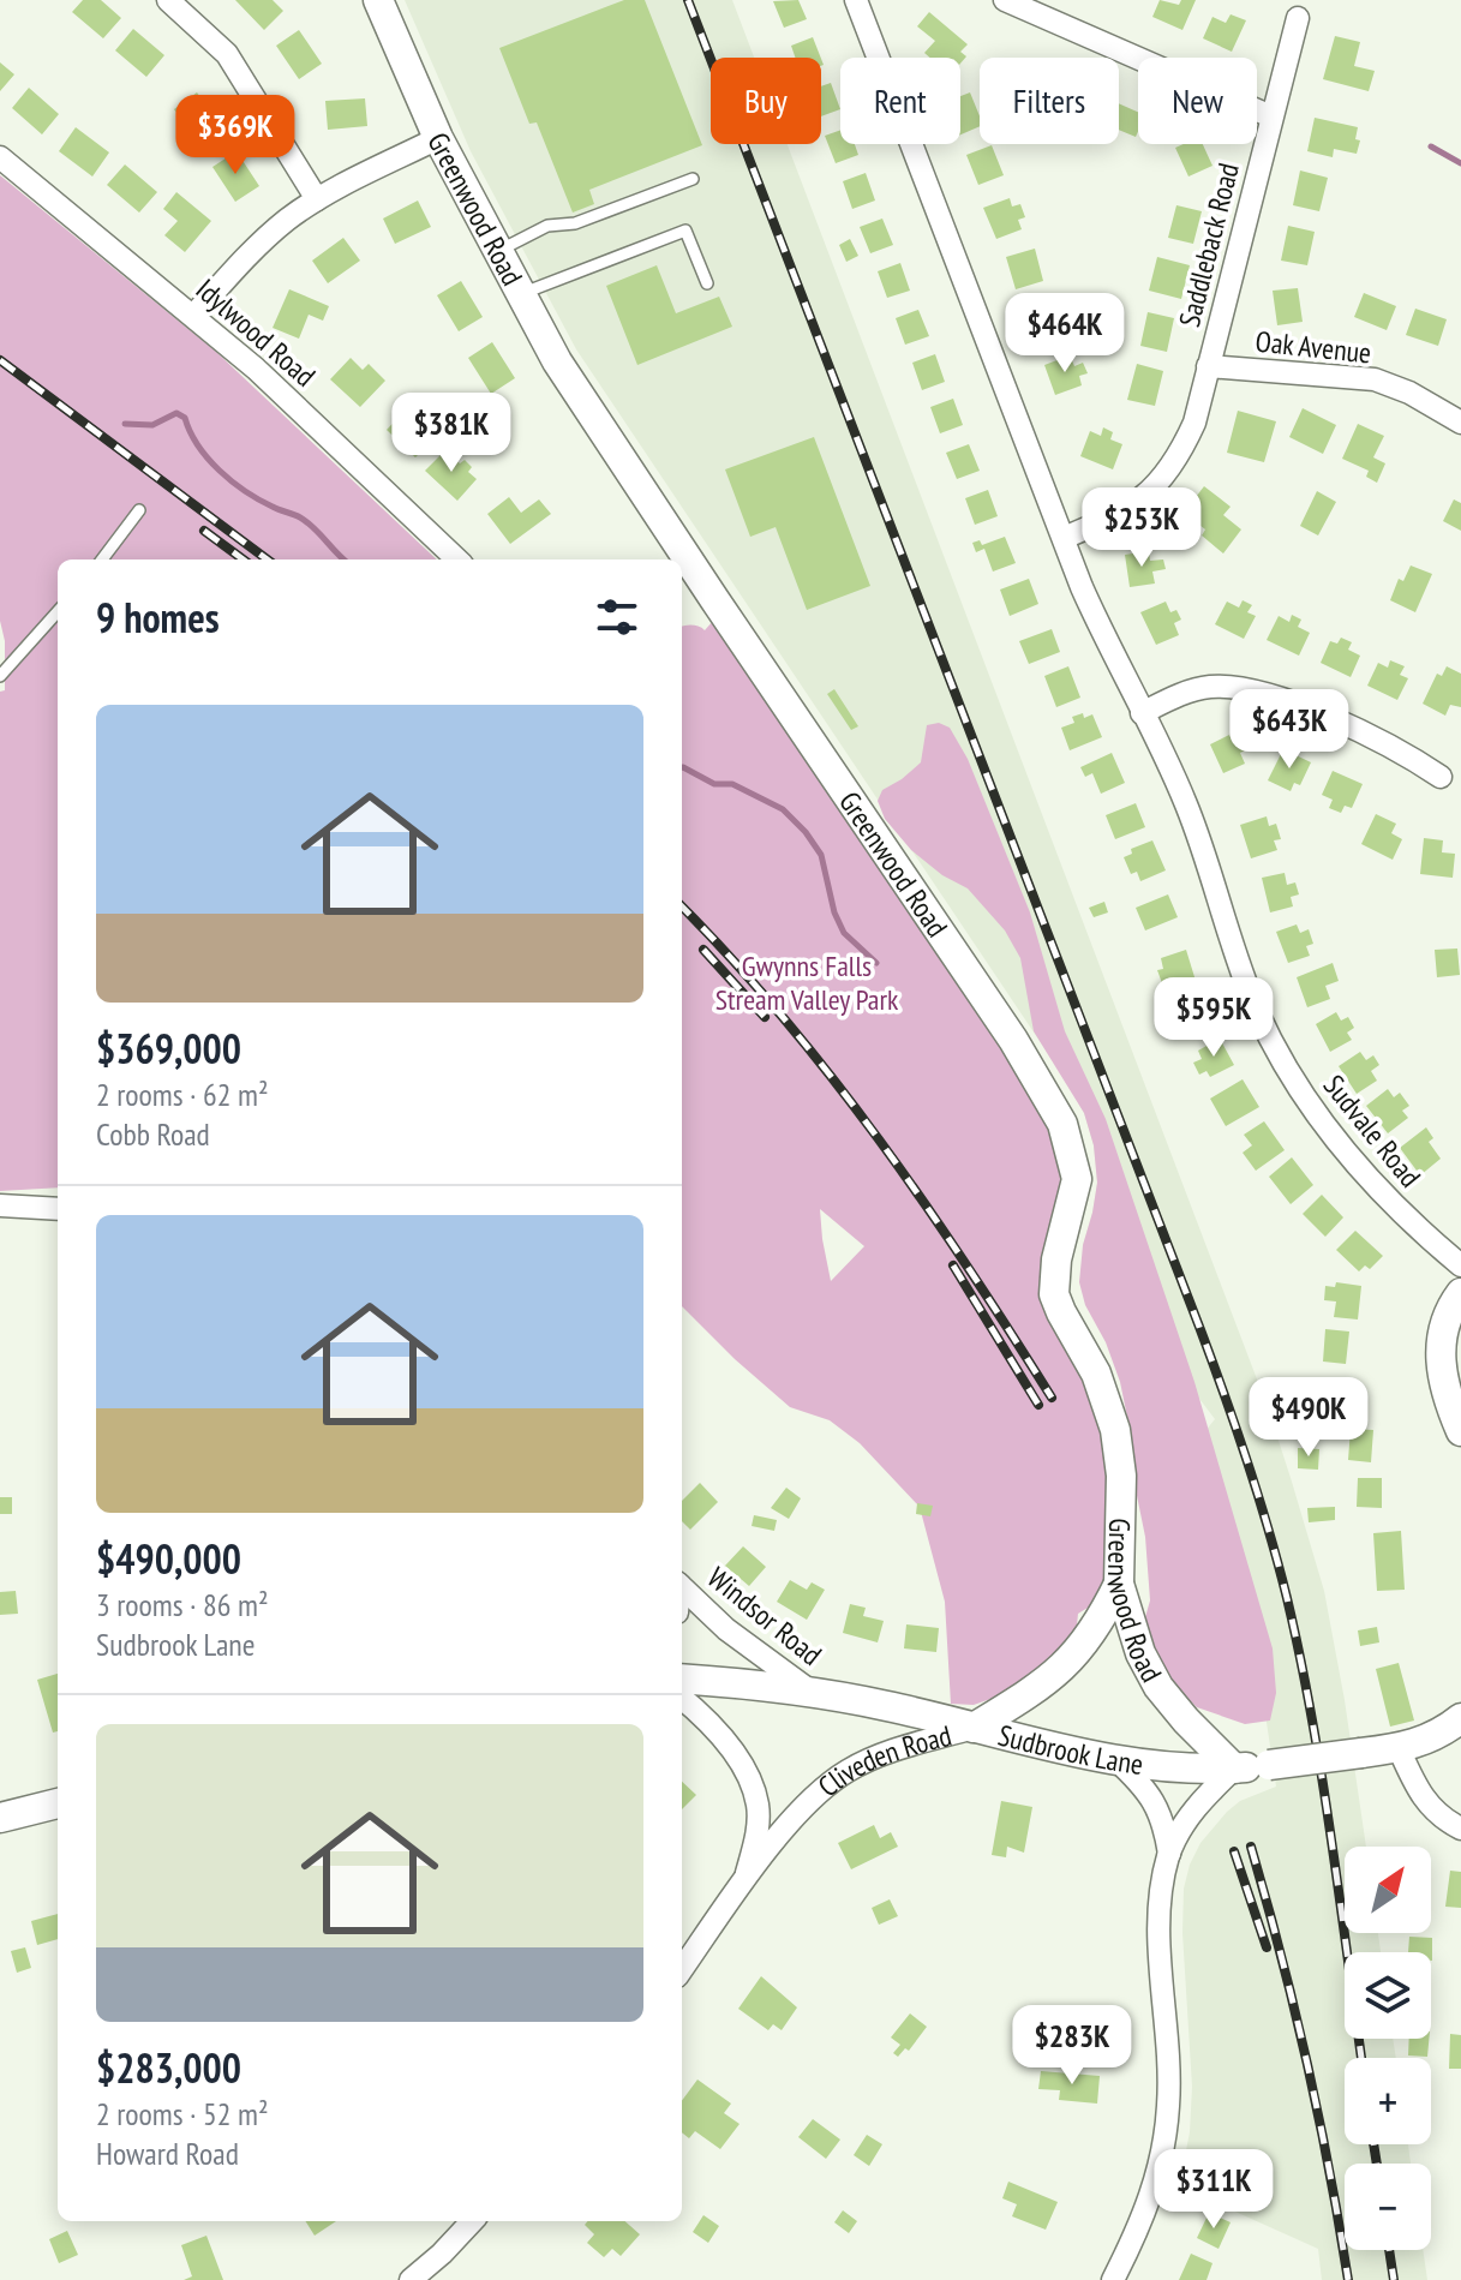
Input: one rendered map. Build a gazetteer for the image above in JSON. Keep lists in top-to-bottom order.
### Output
{
  "streets": {
    "street": [
      "Greenwood Road",
      "Saddleback Road",
      "Idylwood Road",
      "Oak Avenue",
      "Sudvale Road",
      "Windsor Road",
      "Sudbrook Lane",
      "Cliveden Road"
    ]
  },
  "crossings": [
    ["Greenwood Road", "Sudbrook Lane"],
    ["Greenwood Road", "Cliveden Road"],
    ["Saddleback Road", "Oak Avenue"],
    ["Saddleback Road", "Sudvale Road"],
    ["Windsor Road", "Sudbrook Lane"],
    ["Sudbrook Lane", "Cliveden Road"]
  ],
  "parks": ["Gwynns Falls Stream Valley Park"],
  "north": "top right",
  "page": {
    "chip": [
      "Buy",
      "Rent",
      "Filters",
      "New"
    ],
    "price": [
      "$369K",
      "$464K",
      "$381K",
      "$253K",
      "$643K",
      "$595K",
      "$490K",
      "$283K",
      "$311K"
    ],
    "heading": "9 homes",
    "list": [
      {
        "name": "$369,000",
        "note": "2 rooms · 62 m² · Cobb Road"
      },
      {
        "name": "$490,000",
        "note": "3 rooms · 86 m² · Sudbrook Lane"
      },
      {
        "name": "$283,000",
        "note": "2 rooms · 52 m² · Howard Road"
      }
    ],
    "map_buttons": ["+", "−"]
  }
}
